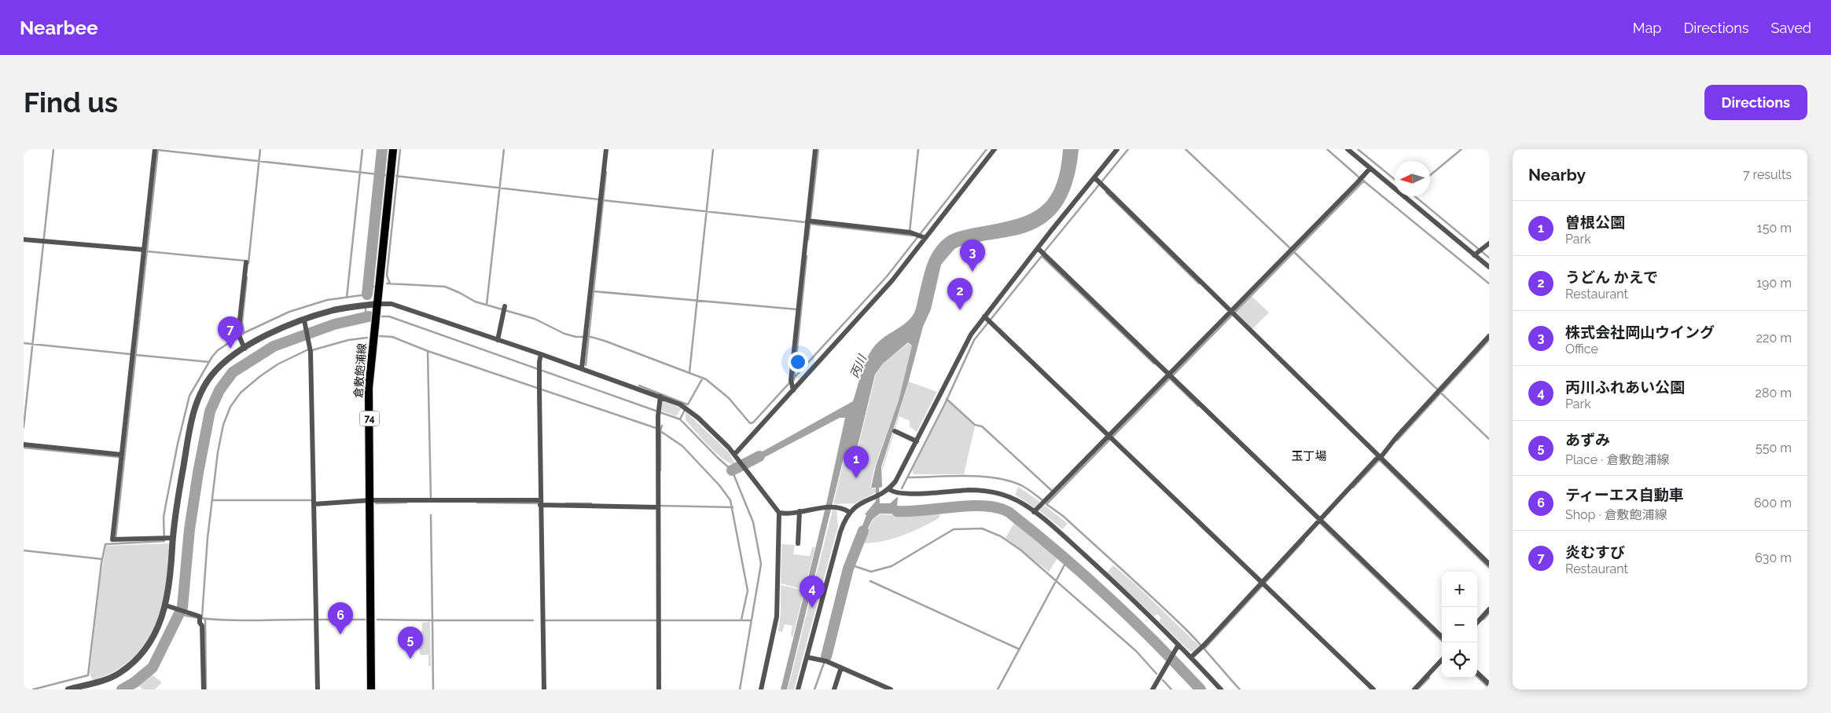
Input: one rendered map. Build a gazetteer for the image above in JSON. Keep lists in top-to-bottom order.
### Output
{
  "streets": {
    "main road": ["倉敷飽浦線", "74"]
  },
  "districts": ["玉丁場"],
  "water": ["丙川"],
  "north": "left",
  "page": {
    "header": "Nearbee",
    "nav": ["Map", "Directions", "Saved"],
    "buttons": "Directions",
    "title": "Find us",
    "heading": ["Nearby", "7 results"],
    "list": [
      {
        "mark": "1",
        "name": "曽根公園",
        "note": "Park",
        "value": "150 m"
      },
      {
        "mark": "2",
        "name": "うどん かえで",
        "note": "Restaurant",
        "value": "190 m"
      },
      {
        "mark": "3",
        "name": "株式会社岡山ウイング",
        "note": "Office",
        "value": "220 m"
      },
      {
        "mark": "4",
        "name": "丙川ふれあい公園",
        "note": "Park",
        "value": "280 m"
      },
      {
        "mark": "5",
        "name": "あずみ",
        "note": "Place · 倉敷飽浦線",
        "value": "550 m"
      },
      {
        "mark": "6",
        "name": "ティーエス自動車",
        "note": "Shop · 倉敷飽浦線",
        "value": "600 m"
      },
      {
        "mark": "7",
        "name": "炎むすび",
        "note": "Restaurant",
        "value": "630 m"
      }
    ],
    "pins": [
      "3",
      "2",
      "7",
      "1",
      "4",
      "6",
      "5"
    ],
    "map_buttons": ["+", "−"]
  }
}
